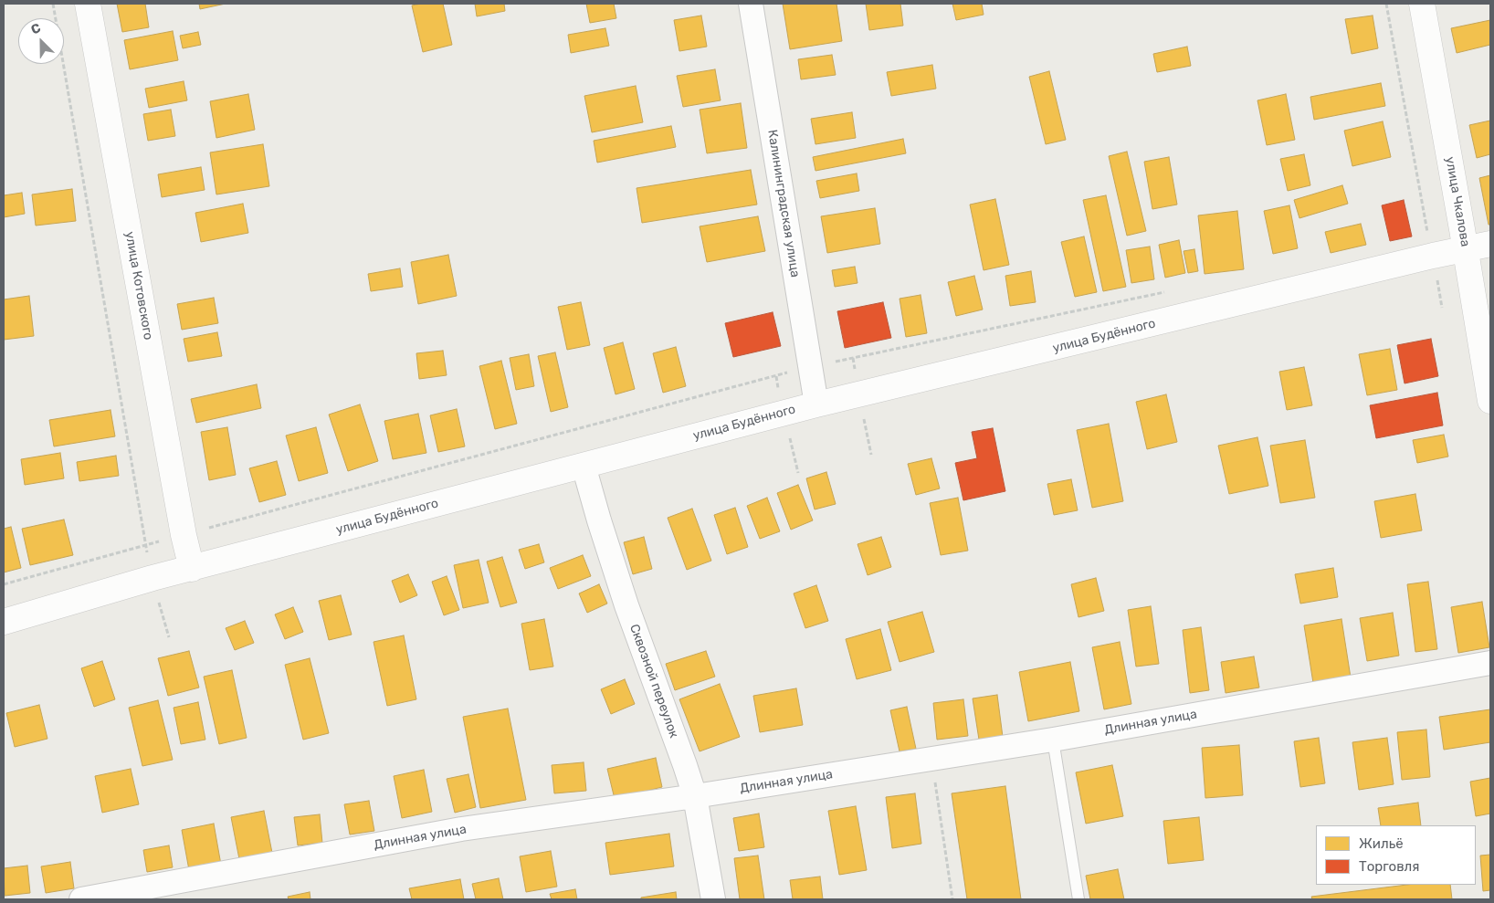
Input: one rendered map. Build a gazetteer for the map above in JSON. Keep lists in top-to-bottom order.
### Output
{
  "streets": {
    "street": [
      "улица Чкалова",
      "Калининградская улица",
      "улица Котовского",
      "улица Будённого",
      "Сквозной переулок",
      "Длинная улица"
    ]
  },
  "crossings": [
    ["улица Чкалова", "улица Будённого"],
    ["Калининградская улица", "улица Будённого"],
    ["улица Котовского", "улица Будённого"],
    ["улица Будённого", "Сквозной переулок"],
    ["Сквозной переулок", "Длинная улица"]
  ],
  "legend": ["Жильё", "Торговля"],
  "north": "top left"
}
